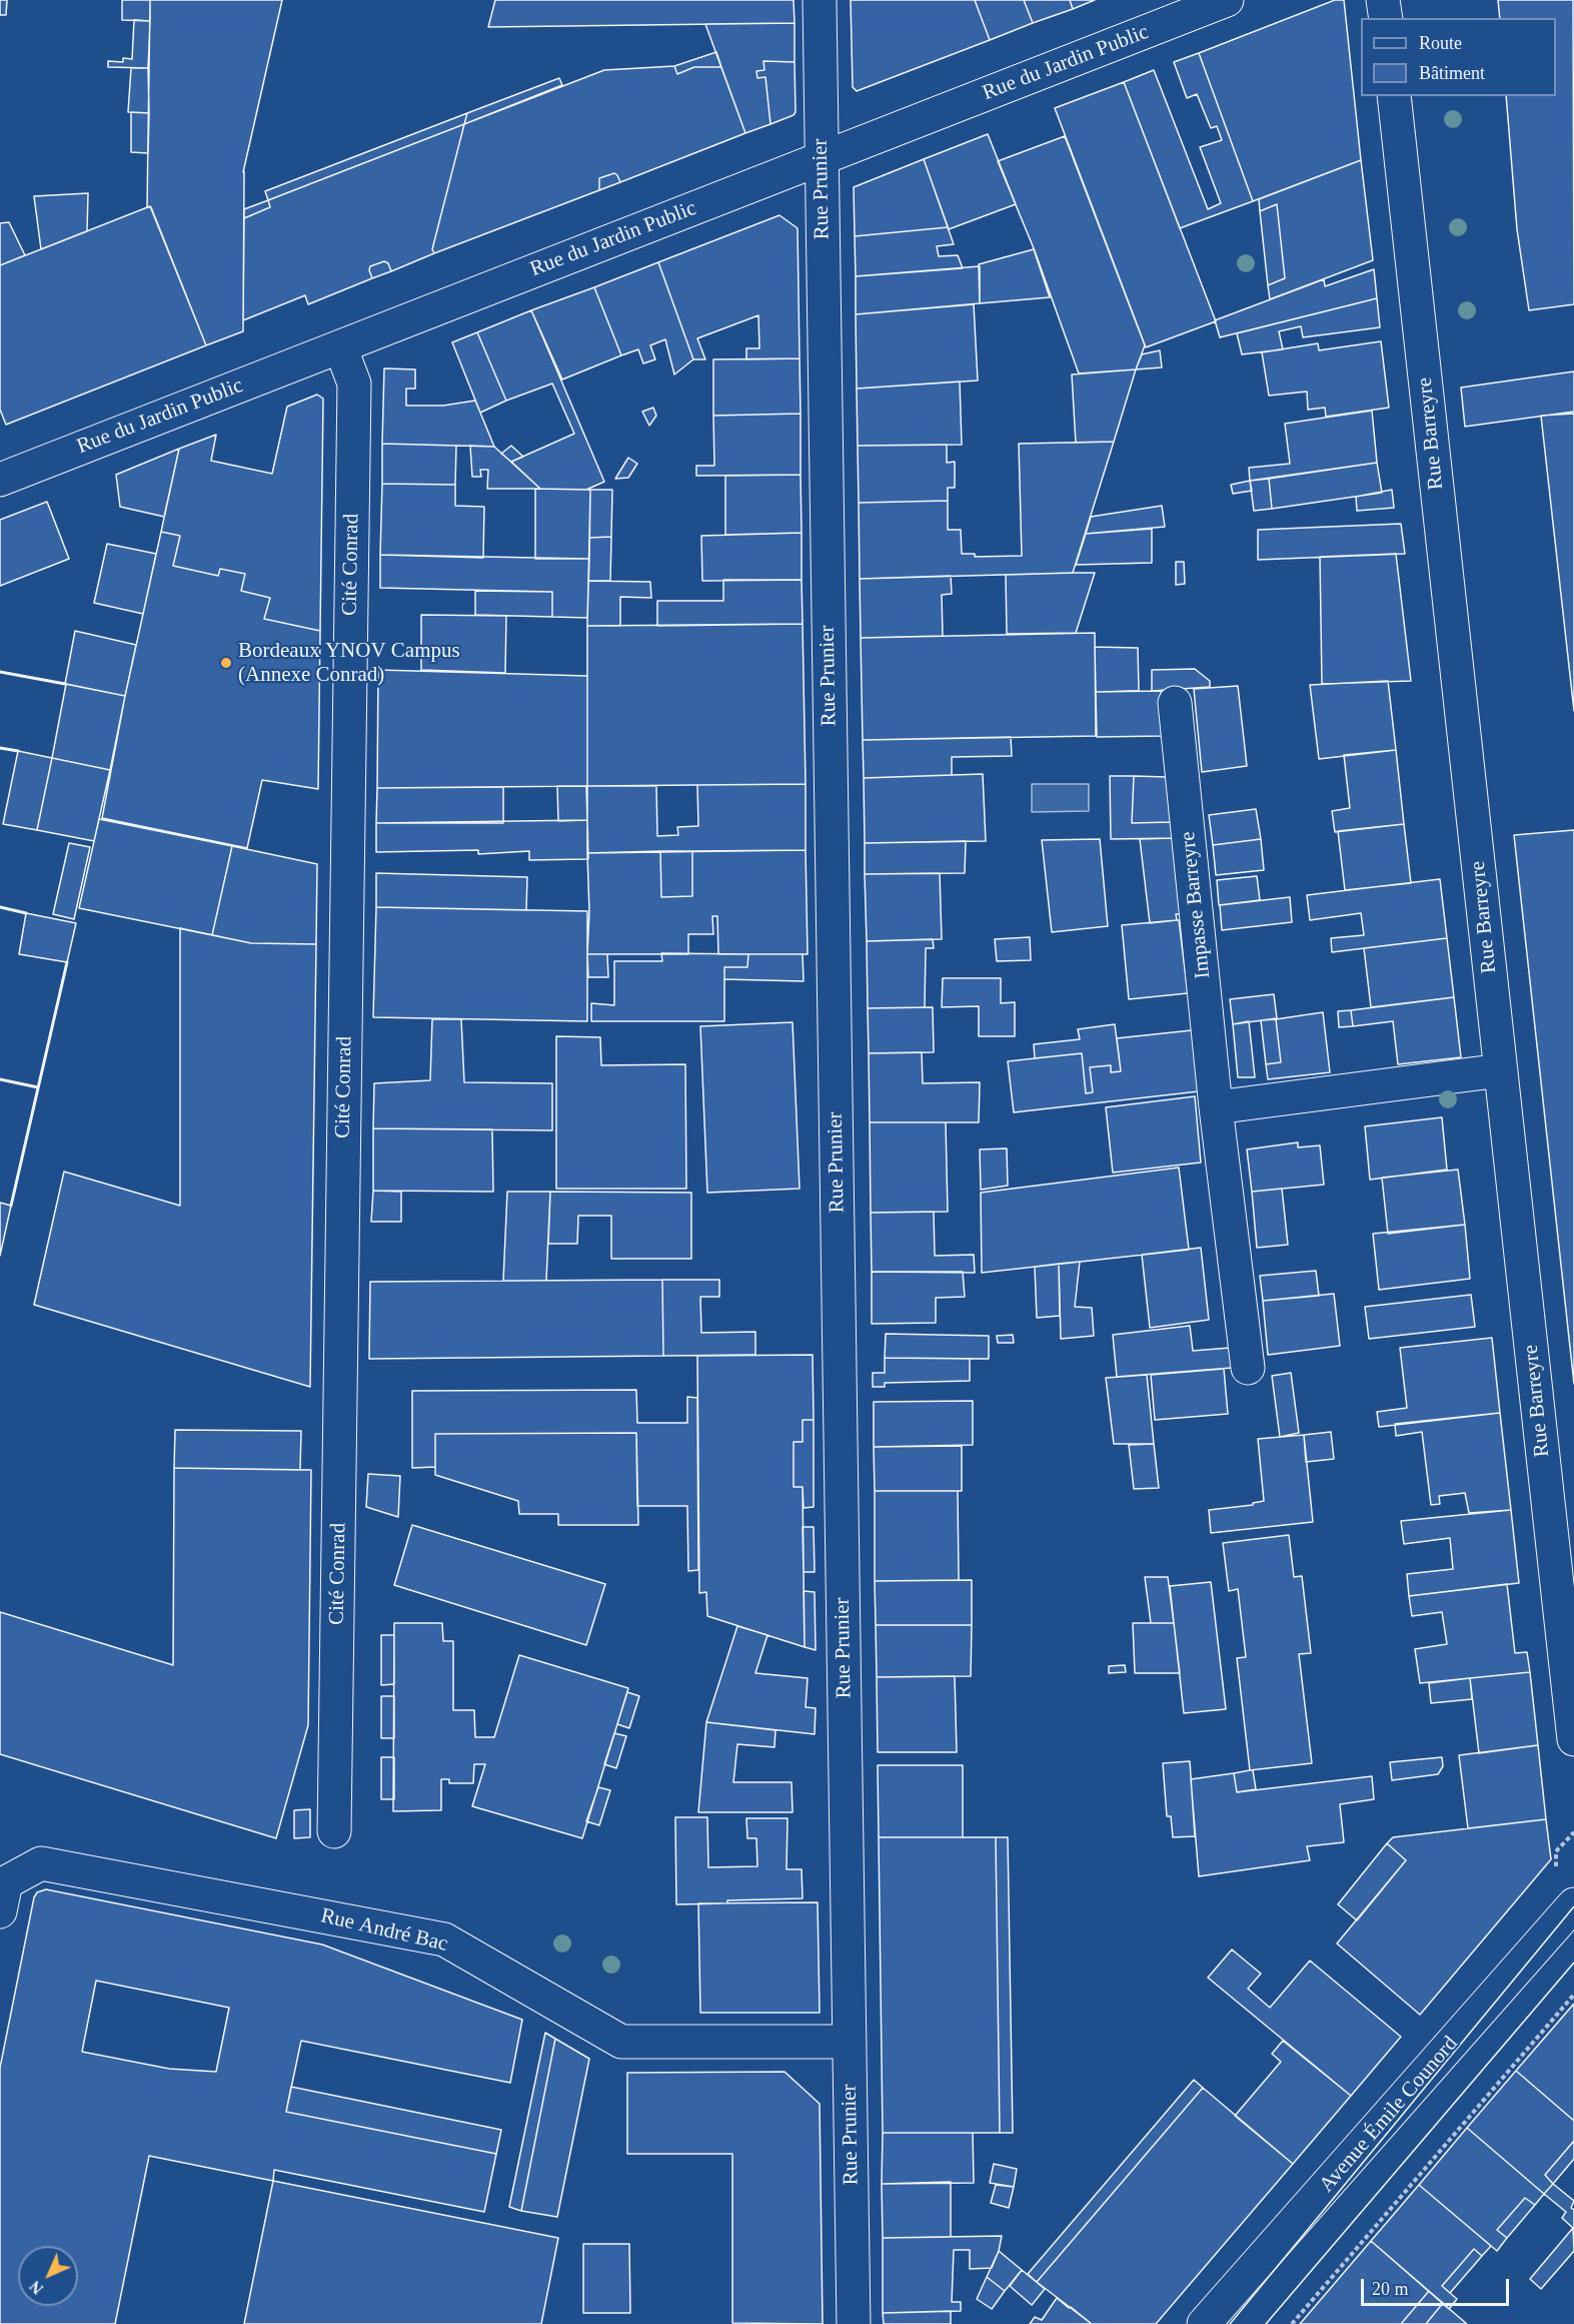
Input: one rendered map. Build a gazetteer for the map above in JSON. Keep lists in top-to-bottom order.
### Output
{
  "streets": {
    "street": [
      "Rue du Jardin Public",
      "Rue Prunier",
      "Rue Barreyre",
      "Cité Conrad",
      "Impasse Barreyre",
      "Rue André Bac",
      "Avenue Émile Counord"
    ]
  },
  "crossings": [
    ["Rue du Jardin Public", "Rue Prunier"],
    ["Rue du Jardin Public", "Cité Conrad"],
    ["Rue Prunier", "Rue André Bac"]
  ],
  "places": ["Bordeaux YNOV Campus (Annexe Conrad)"],
  "legend": ["Route", "Bâtiment"],
  "scale_bar": "20 m",
  "north": "bottom left"
}
